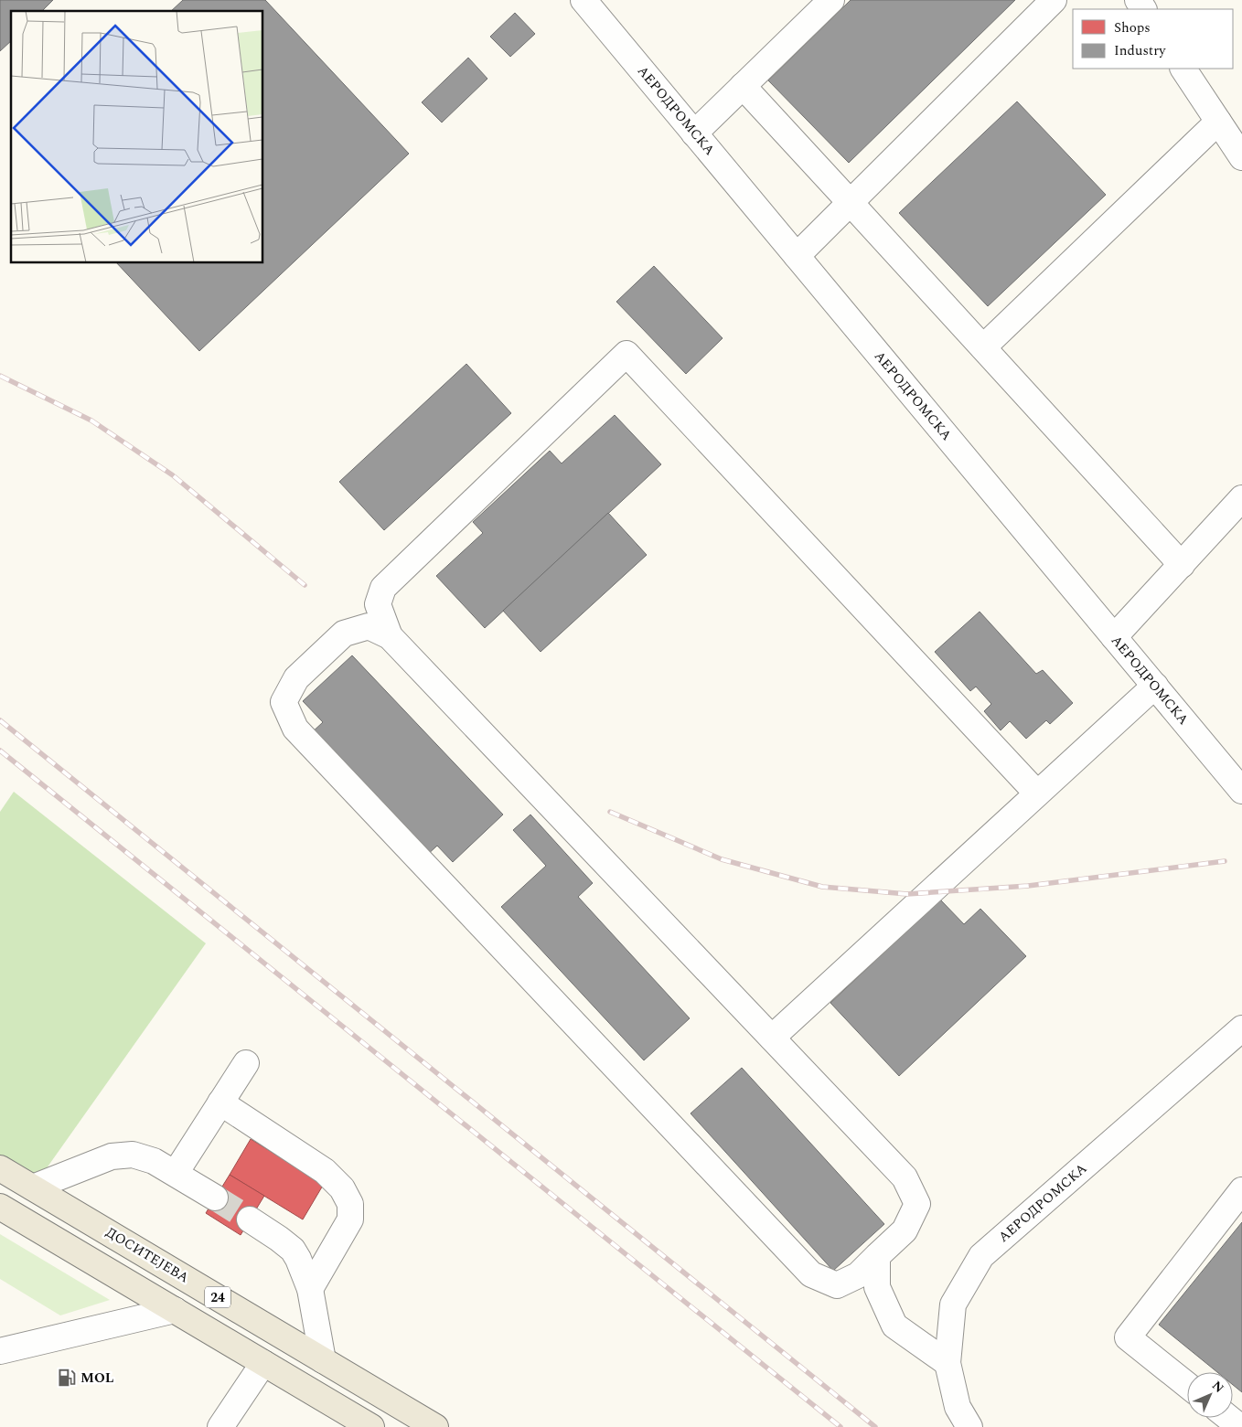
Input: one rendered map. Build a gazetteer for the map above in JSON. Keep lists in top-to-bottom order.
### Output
{
  "streets": {
    "main road": ["ДОСИТЕЈЕВА", "24"],
    "street": ["АЕРОДРОМСКА"]
  },
  "places": {
    "fuel station": ["MOL"]
  },
  "legend": ["Shops", "Industry"],
  "north": "top right"
}
